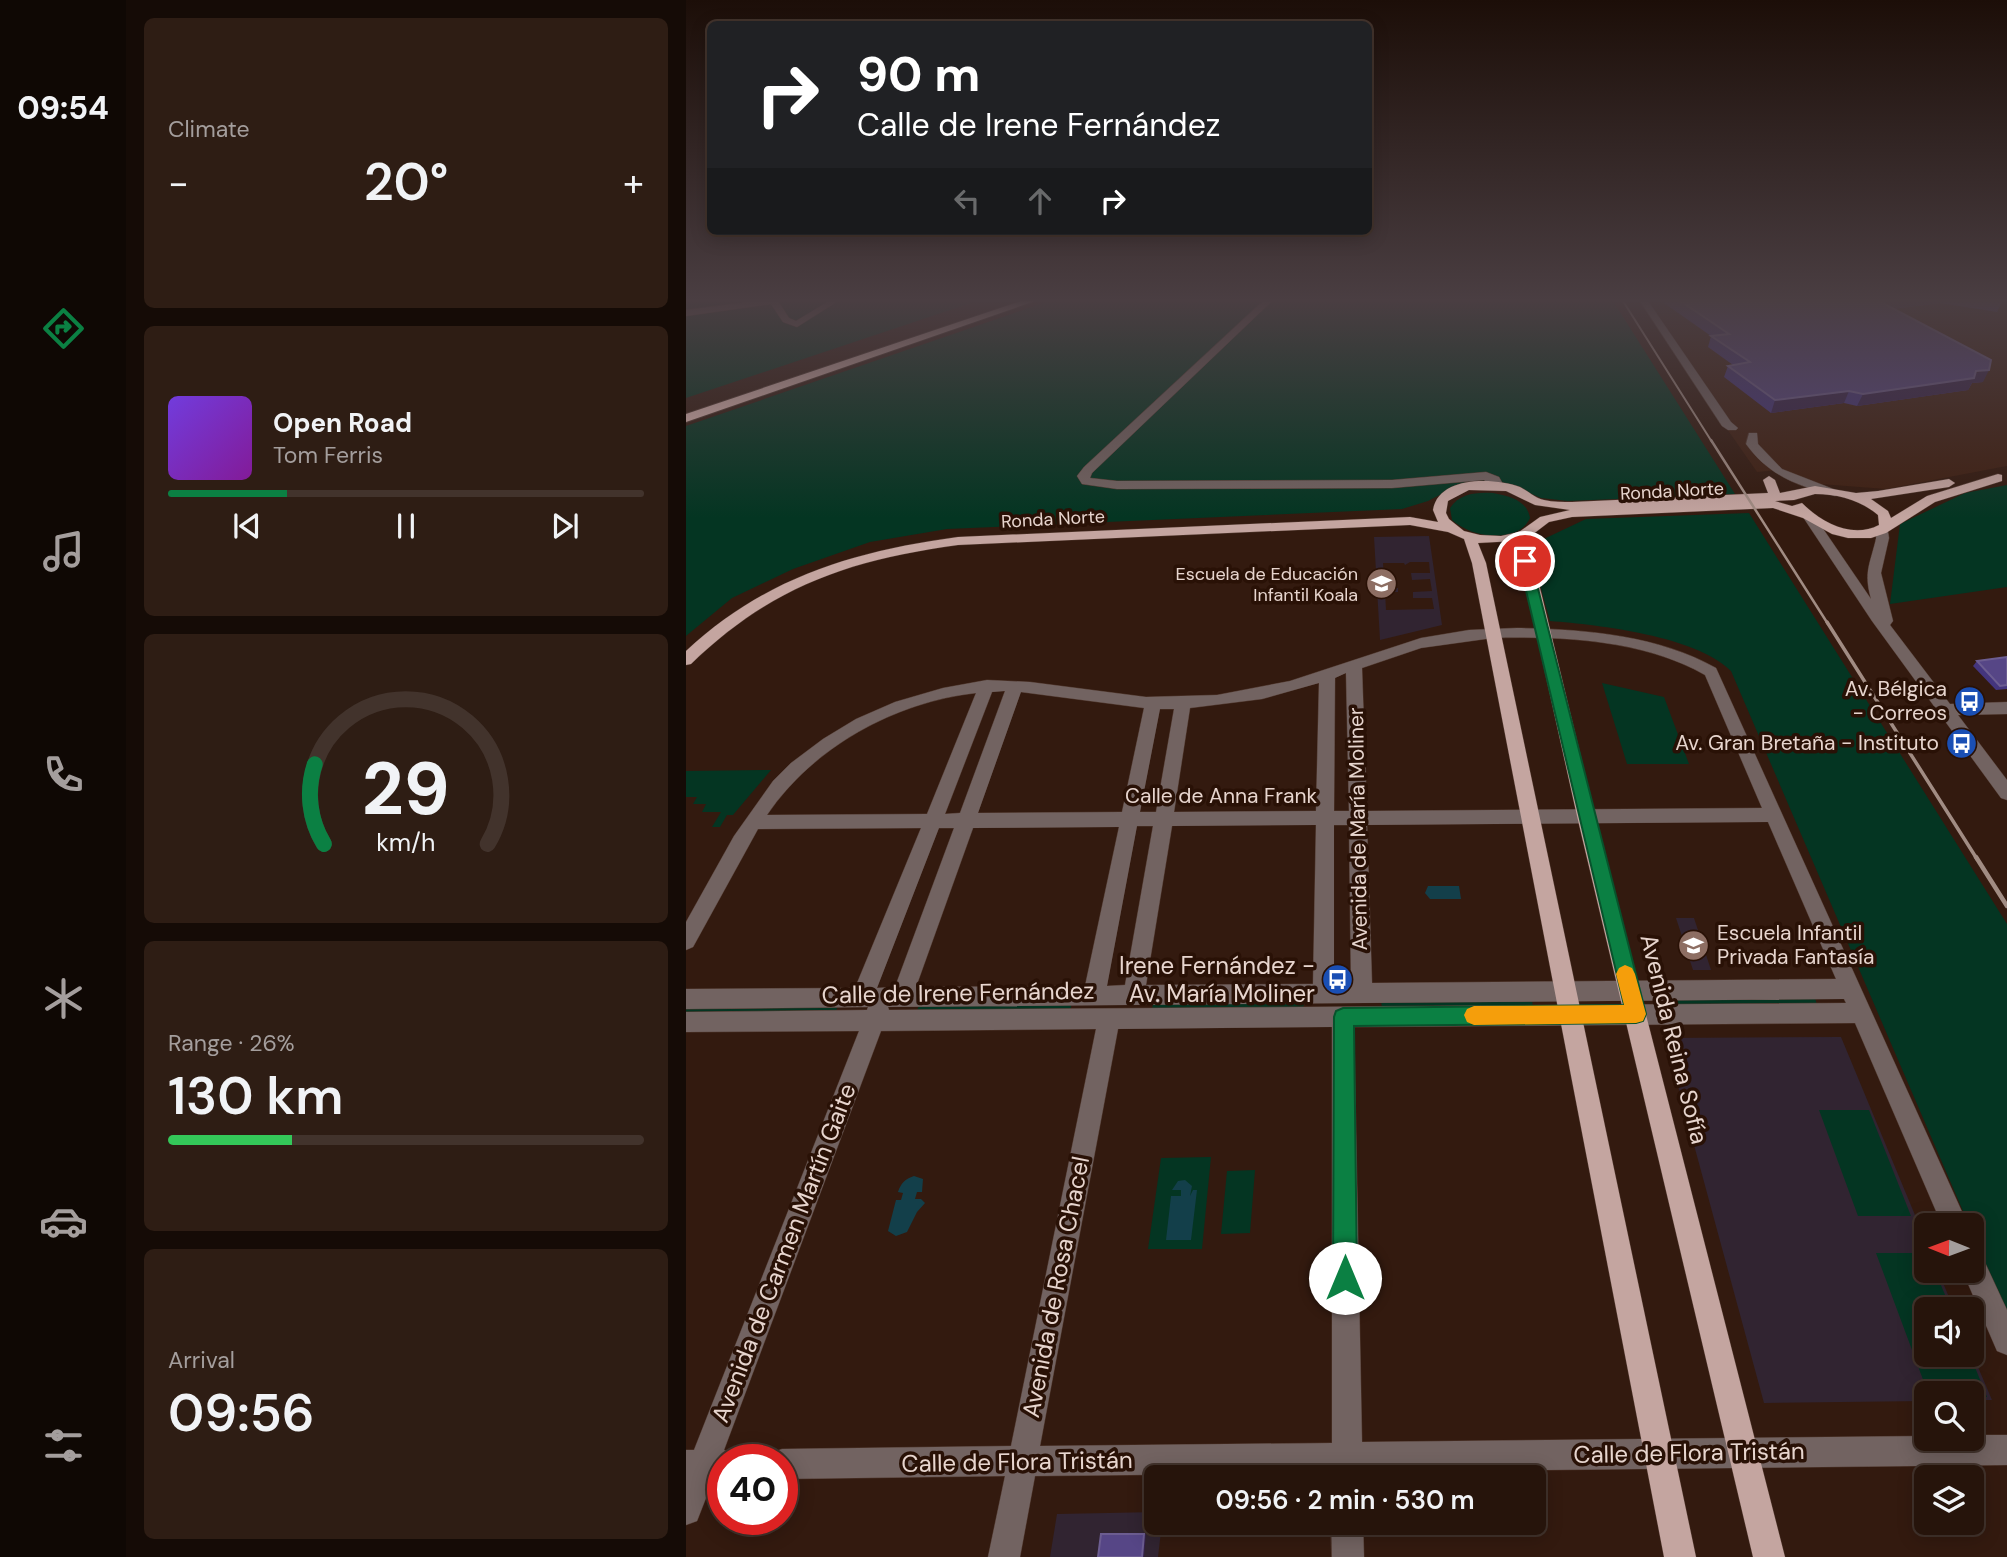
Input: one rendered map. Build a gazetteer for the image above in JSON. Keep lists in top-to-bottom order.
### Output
{
  "streets": {
    "main road": ["Ronda Norte", "Avenida Reina Sofía"],
    "street": [
      "Calle de Anna Frank",
      "Avenida de María Moliner",
      "Calle de Irene Fernández",
      "Avenida de Carmen Martín Gaite",
      "Avenida de Rosa Chacel",
      "Calle de Flora Tristán"
    ]
  },
  "crossings": [
    ["Ronda Norte", "Avenida Reina Sofía"],
    ["Calle de Anna Frank", "Avenida de María Moliner"],
    ["Calle de Anna Frank", "Avenida Reina Sofía"],
    ["Calle de Anna Frank", "Avenida de Carmen Martín Gaite"],
    ["Avenida de María Moliner", "Calle de Irene Fernández"],
    ["Calle de Irene Fernández", "Avenida Reina Sofía"],
    ["Calle de Irene Fernández", "Avenida de Carmen Martín Gaite"],
    ["Calle de Irene Fernández", "Avenida de Rosa Chacel"],
    ["Avenida Reina Sofía", "Calle de Flora Tristán"],
    ["Avenida de Rosa Chacel", "Calle de Flora Tristán"]
  ],
  "places": {
    "school or university": ["Escuela de Educación Infantil Koala", "Escuela Infantil Privada Fantasía"],
    "bus stop": ["Av. Bélgica - Correos", "Av. Gran Bretaña - Instituto", "Irene Fernández - Av. María Moliner"]
  },
  "north": "left",
  "page": {
    "tabs": "09:54",
    "tile": [
      "Climate",
      ["Range · 26%", "130 km"],
      ["Arrival", "09:56"]
    ],
    "turn": ["90 m", "Calle de Irene Fernández"],
    "heat": ["−", "20°", "+"],
    "song": ["Open Road", "Tom Ferris"],
    "limit": "40",
    "trip": "09:56 · 2 min · 530 m",
    "gauge": ["29", "km/h"]
  }
}
